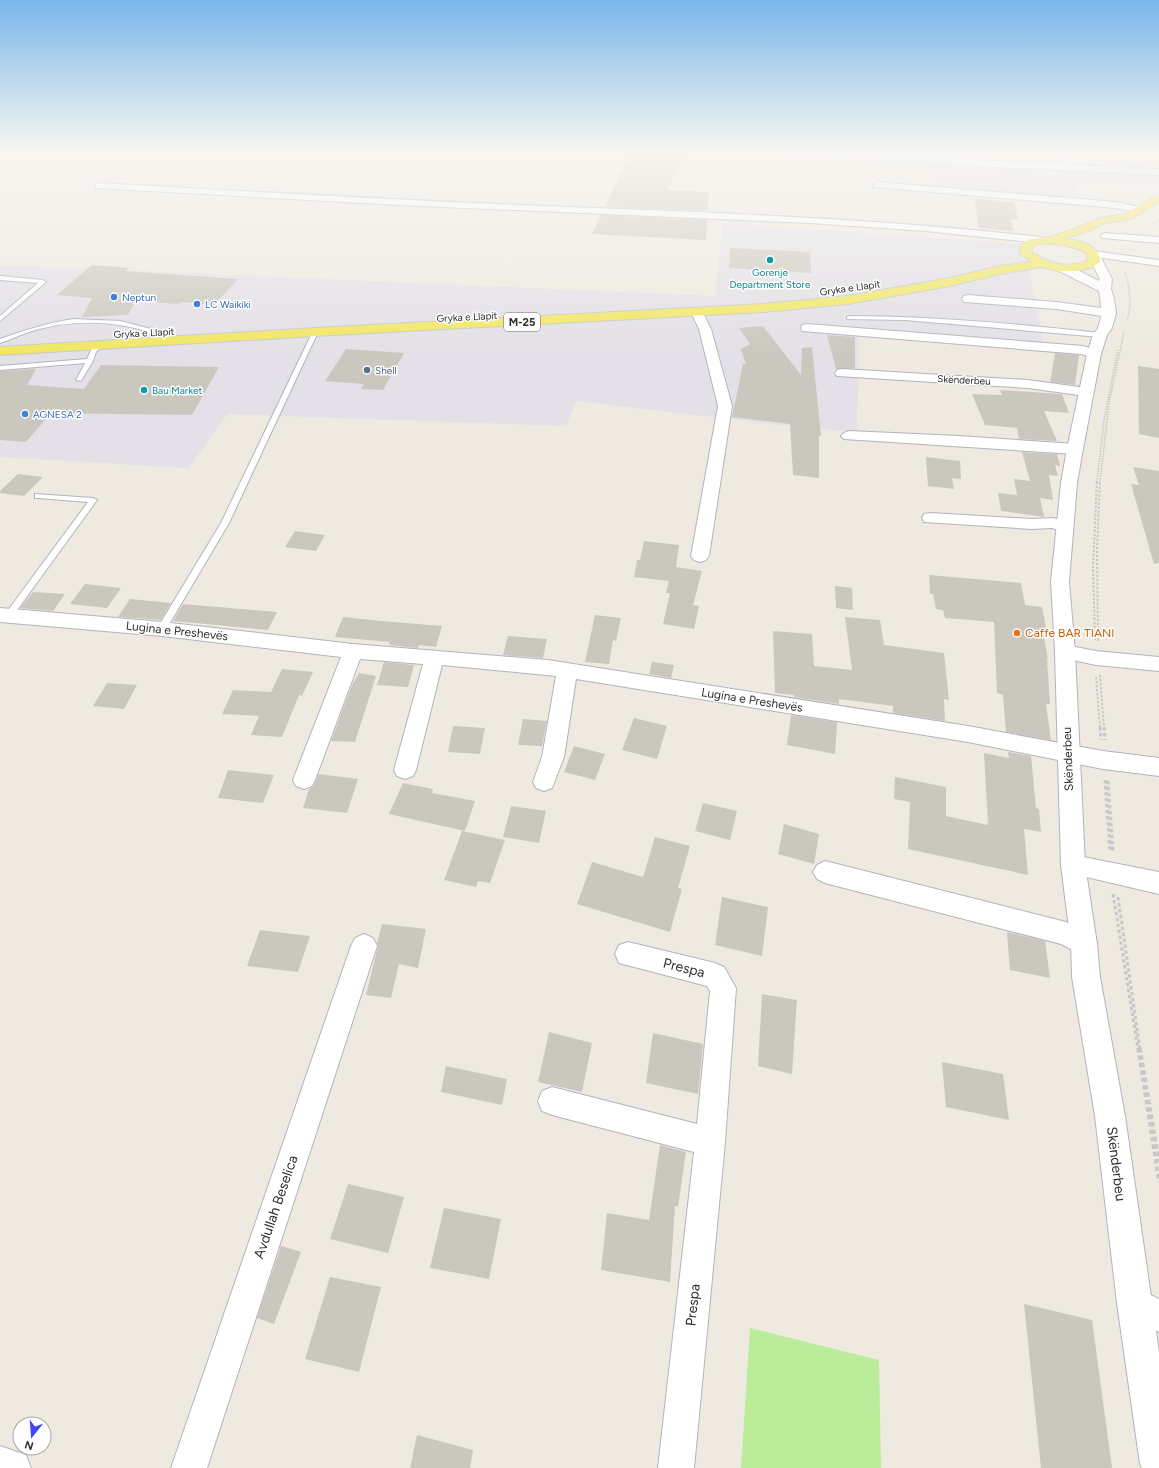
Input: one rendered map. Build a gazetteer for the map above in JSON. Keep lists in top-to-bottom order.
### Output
{
  "streets": {
    "main road": ["Gryka e Llapit", "M-25", "Skënderbeu"],
    "street": ["Lugina e Preshevës", "Prespa", "Avdullah Beselica"]
  },
  "crossings": [
    ["Skënderbeu", "Lugina e Preshevës"]
  ],
  "places": [
    "Gorenje Department Store",
    "Neptun",
    "LC Waikiki",
    "Shell",
    "Bau Market",
    "AGNESA 2",
    "Caffe BAR TIANI"
  ],
  "north": "bottom"
}
